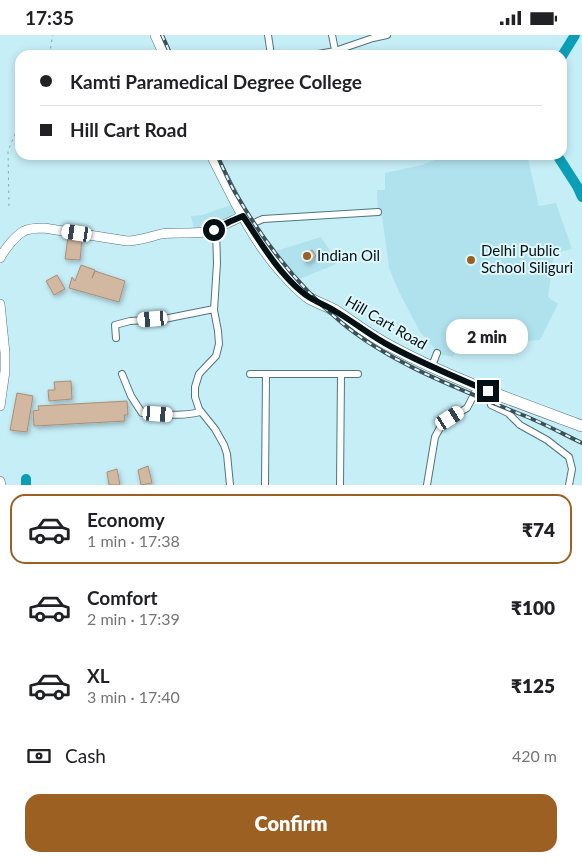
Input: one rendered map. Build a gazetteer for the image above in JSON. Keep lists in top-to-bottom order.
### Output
{
  "streets": {
    "highway": ["Hill Cart Road"]
  },
  "places": ["Indian Oil", "Delhi Public School Siliguri"],
  "page": {
    "status": "17:35",
    "banner": ["Kamti Paramedical Degree College", "Hill Cart Road"],
    "bubble": "2 min",
    "list": [
      {
        "name": "Economy",
        "note": "1 min · 17:38",
        "value": "₹74"
      },
      {
        "name": "Comfort",
        "note": "2 min · 17:39",
        "value": "₹100"
      },
      {
        "name": "XL",
        "note": "3 min · 17:40",
        "value": "₹125"
      }
    ],
    "pay": ["Cash", "420 m"],
    "buttons": "Confirm"
  }
}
